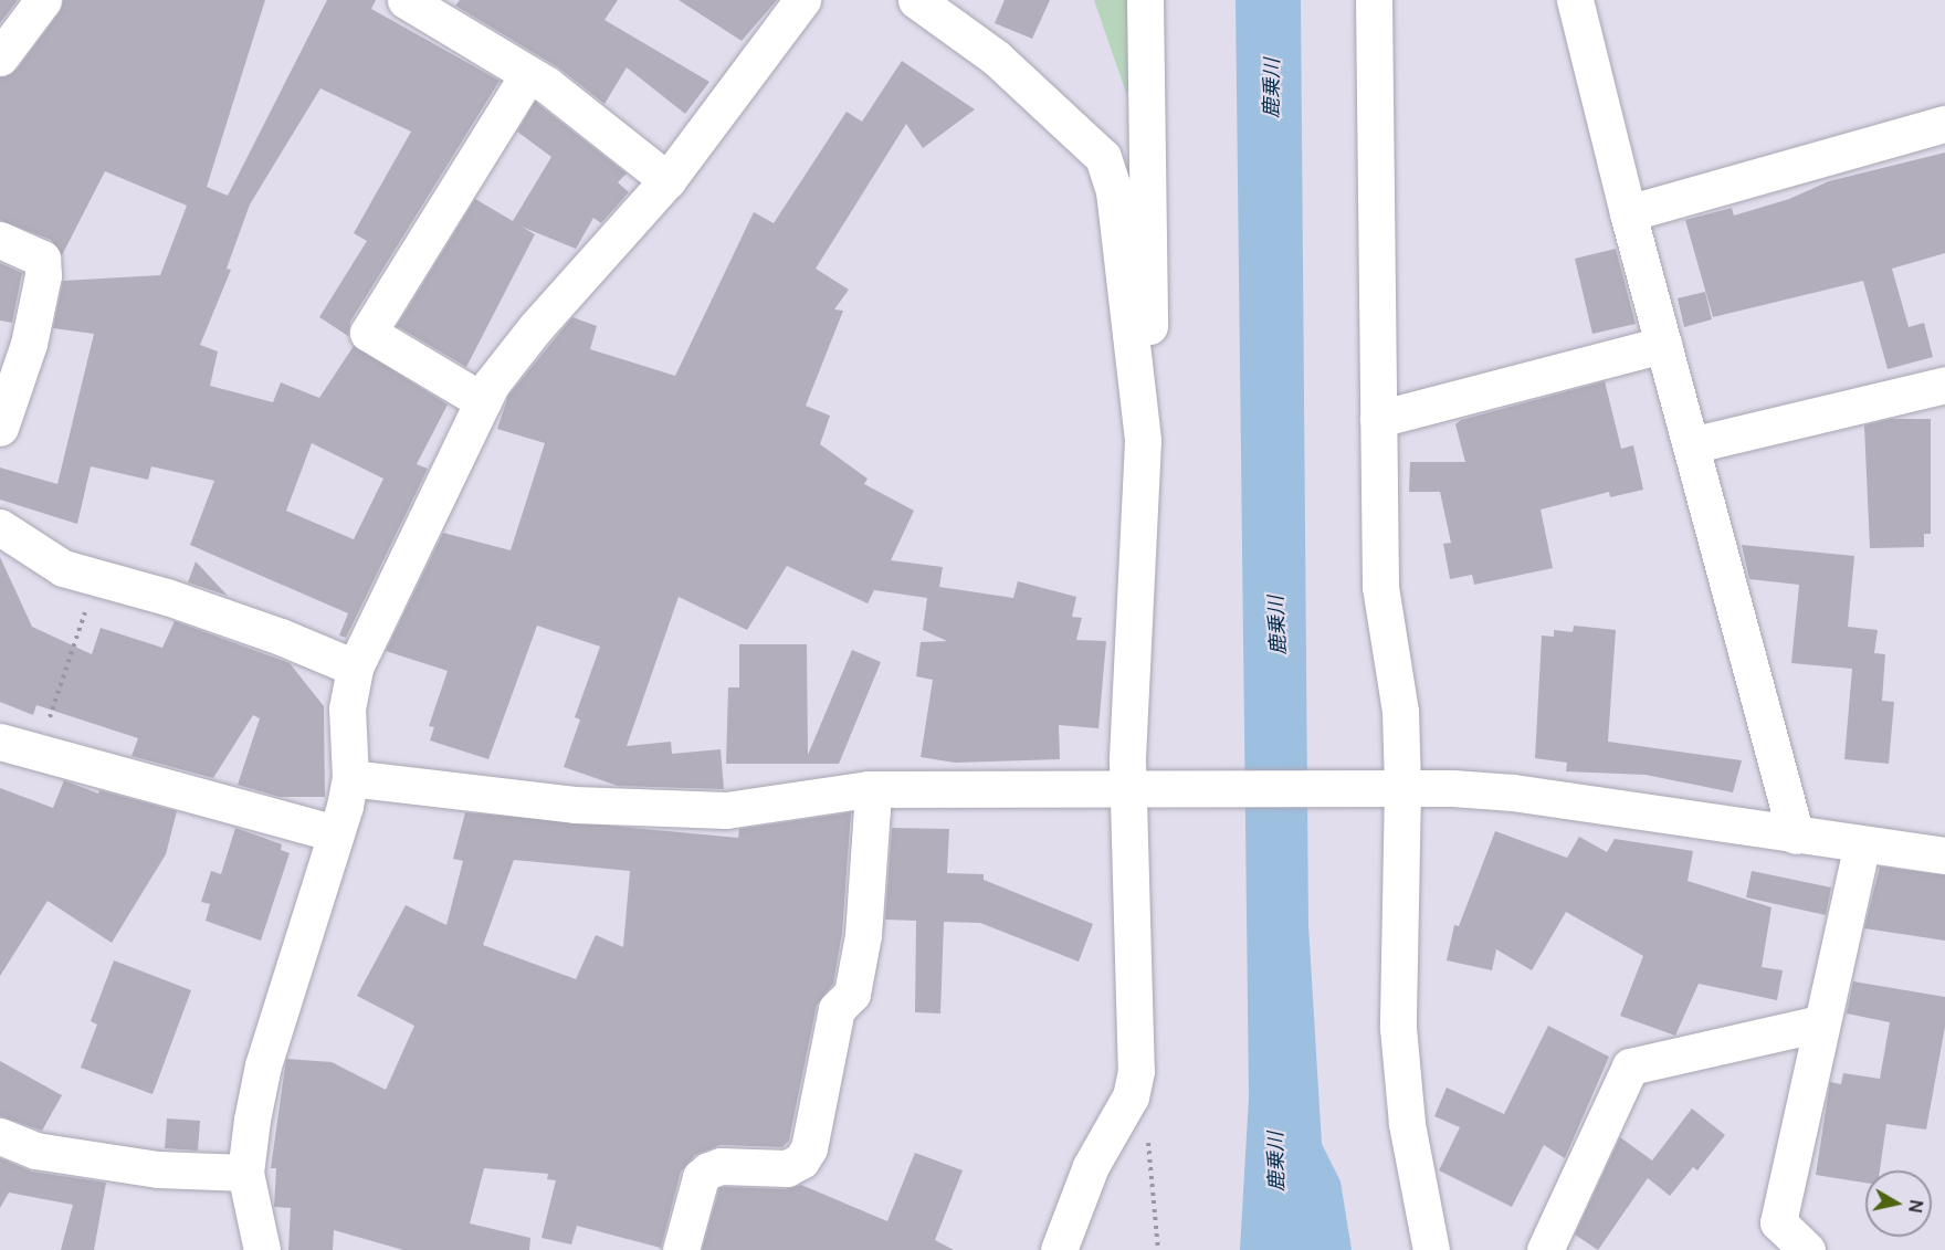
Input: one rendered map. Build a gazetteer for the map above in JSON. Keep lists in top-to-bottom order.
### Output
{
  "water": ["鹿乗川"],
  "north": "right"
}
